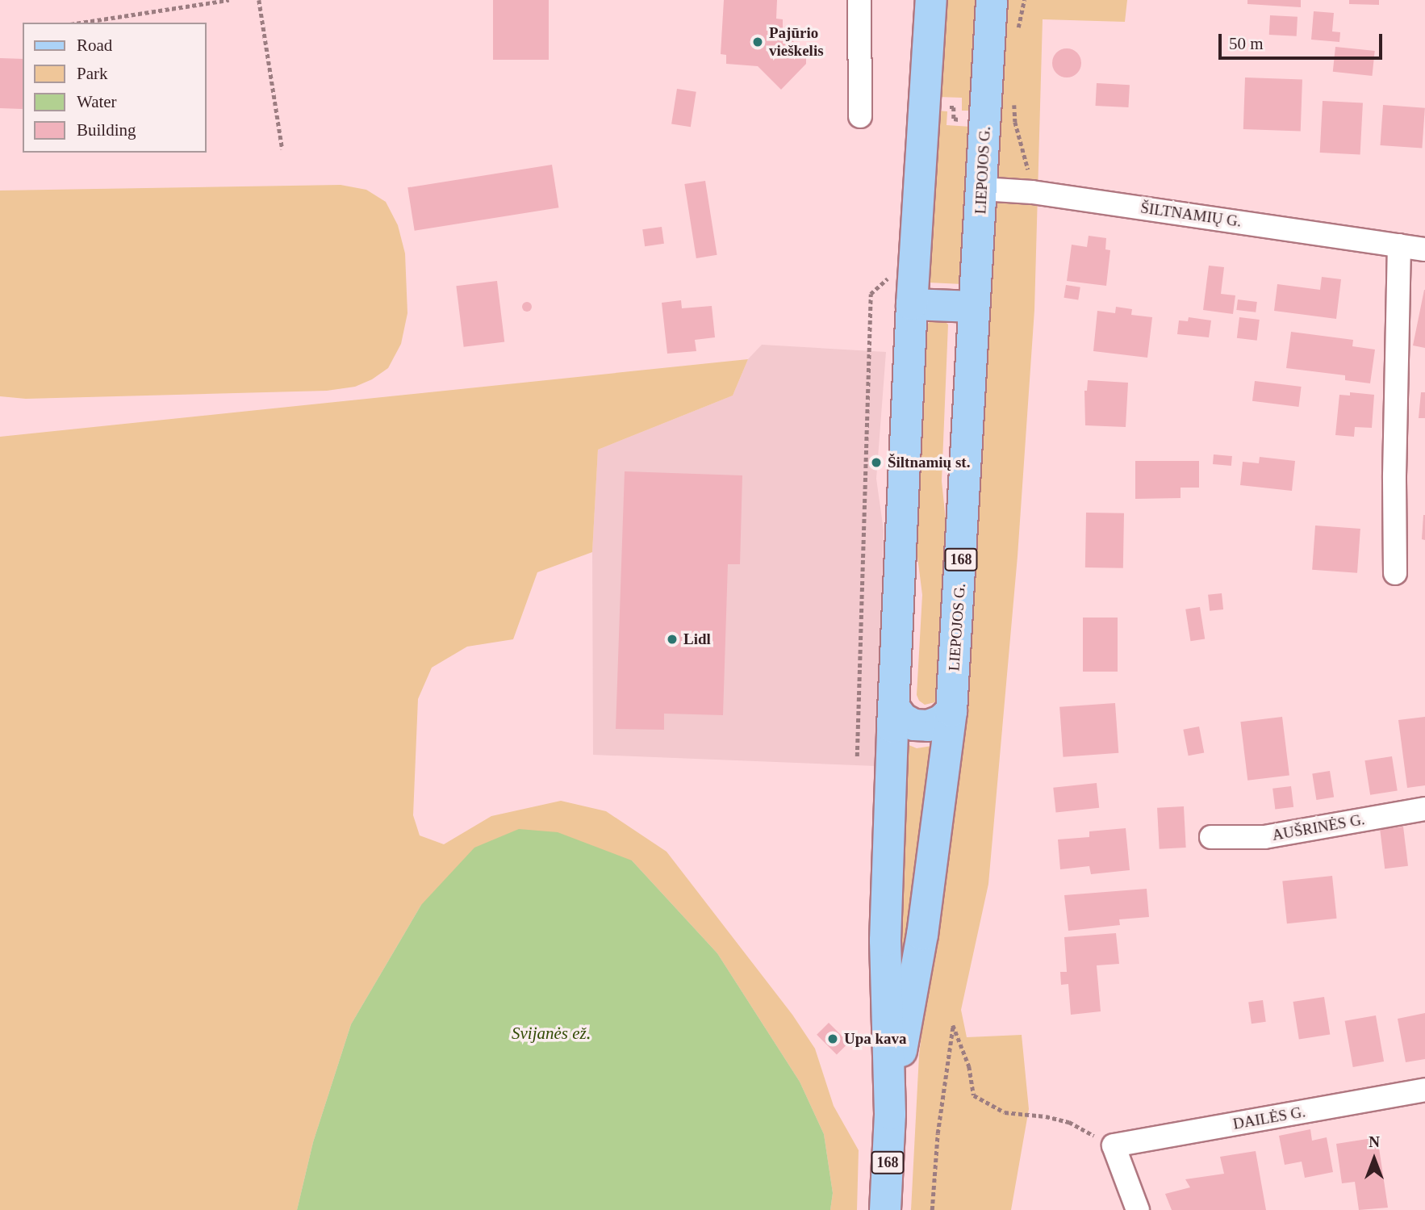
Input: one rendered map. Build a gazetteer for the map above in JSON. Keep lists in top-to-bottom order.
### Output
{
  "streets": {
    "main road": ["LIEPOJOS G.", "168"],
    "street": ["ŠILTNAMIŲ G.", "AUŠRINĖS G.", "DAILĖS G."]
  },
  "crossings": [
    ["LIEPOJOS G.", "ŠILTNAMIŲ G."]
  ],
  "water": ["Svijanės ež."],
  "places": [
    "Pajūrio vieškelis",
    "Šiltnamių st.",
    "Lidl",
    "Upa kava"
  ],
  "legend": [
    "Road",
    "Park",
    "Water",
    "Building"
  ],
  "scale_bar": "50 m",
  "north": "top"
}
